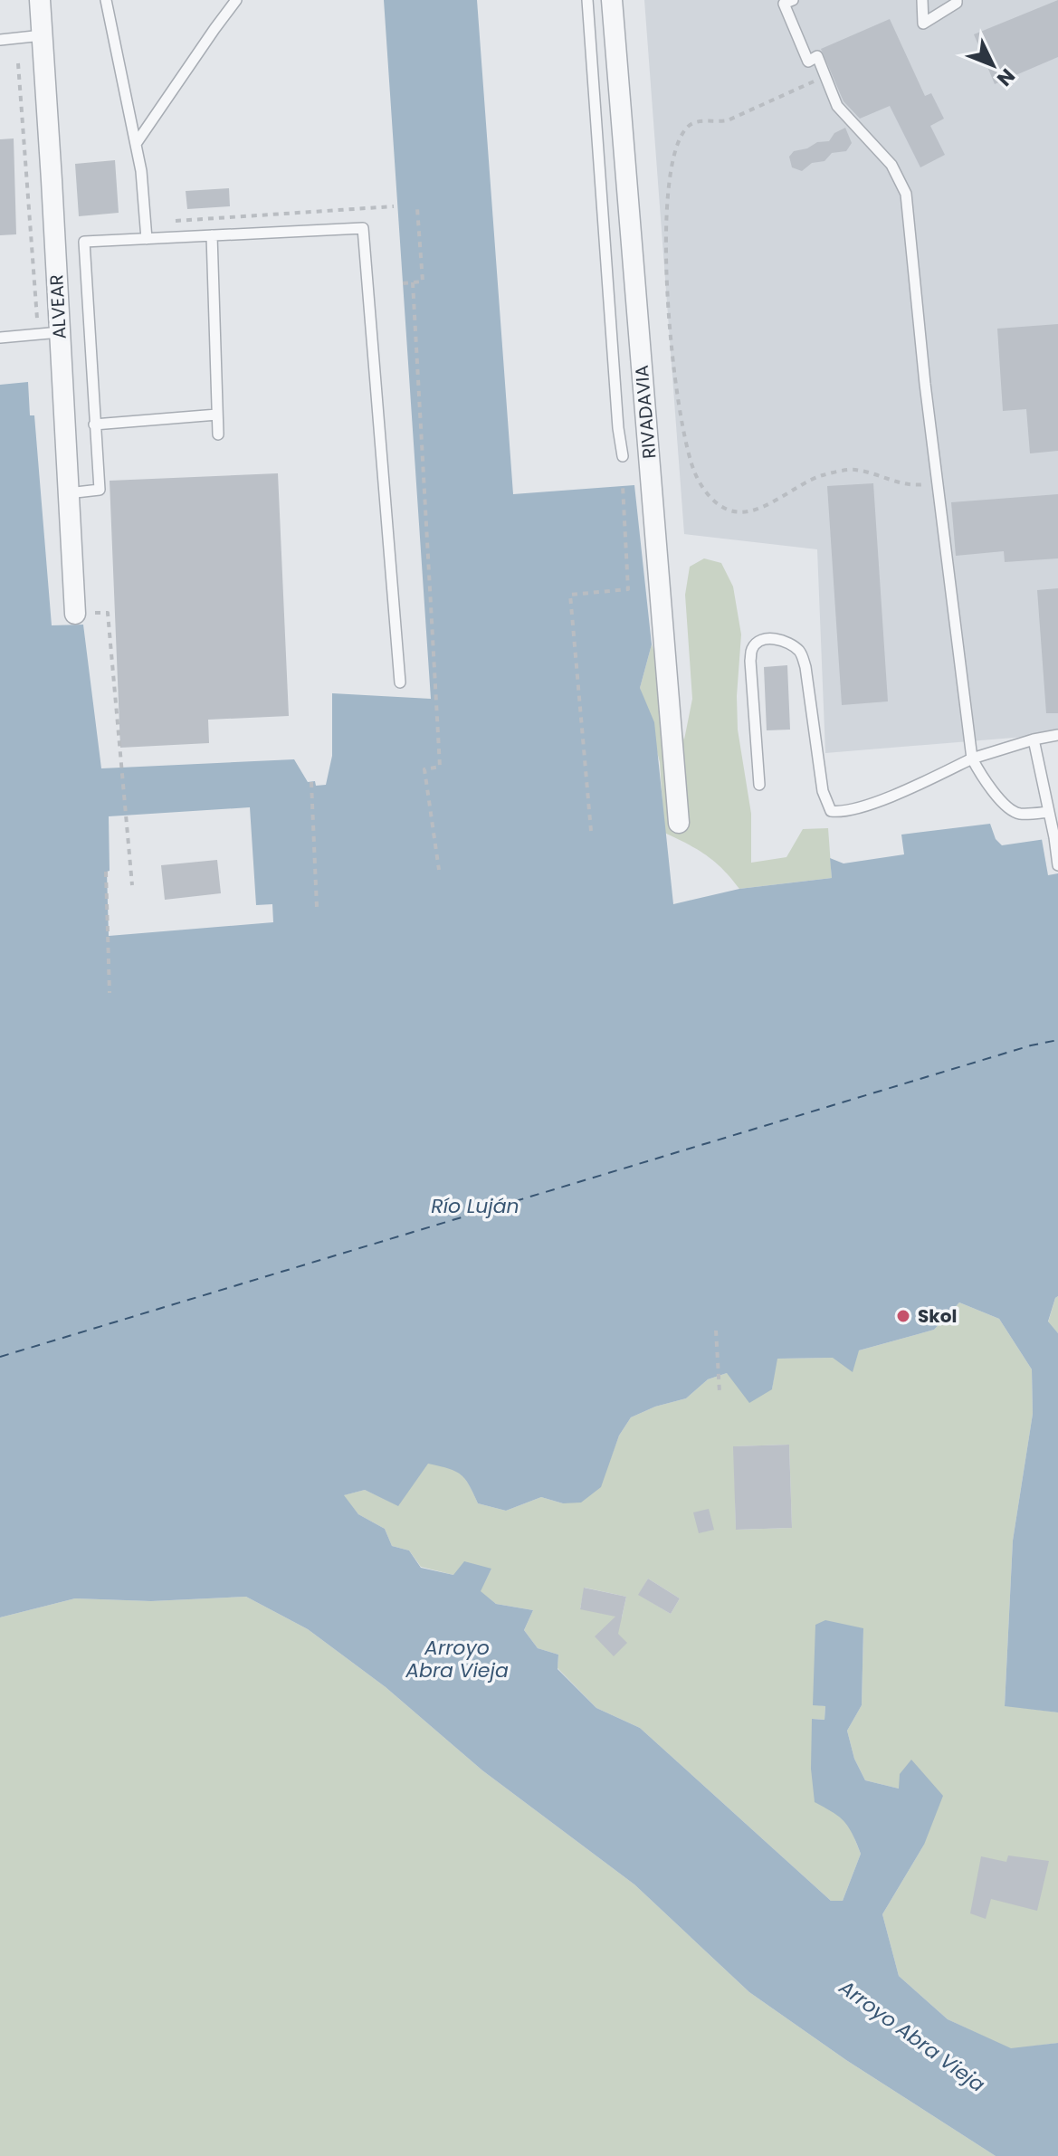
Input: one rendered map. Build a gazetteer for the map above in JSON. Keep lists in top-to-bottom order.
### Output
{
  "streets": {
    "street": ["ALVEAR", "RIVADAVIA"]
  },
  "water": ["Río Luján", "Arroyo Abra Vieja"],
  "places": ["Skol"],
  "north": "bottom right"
}
